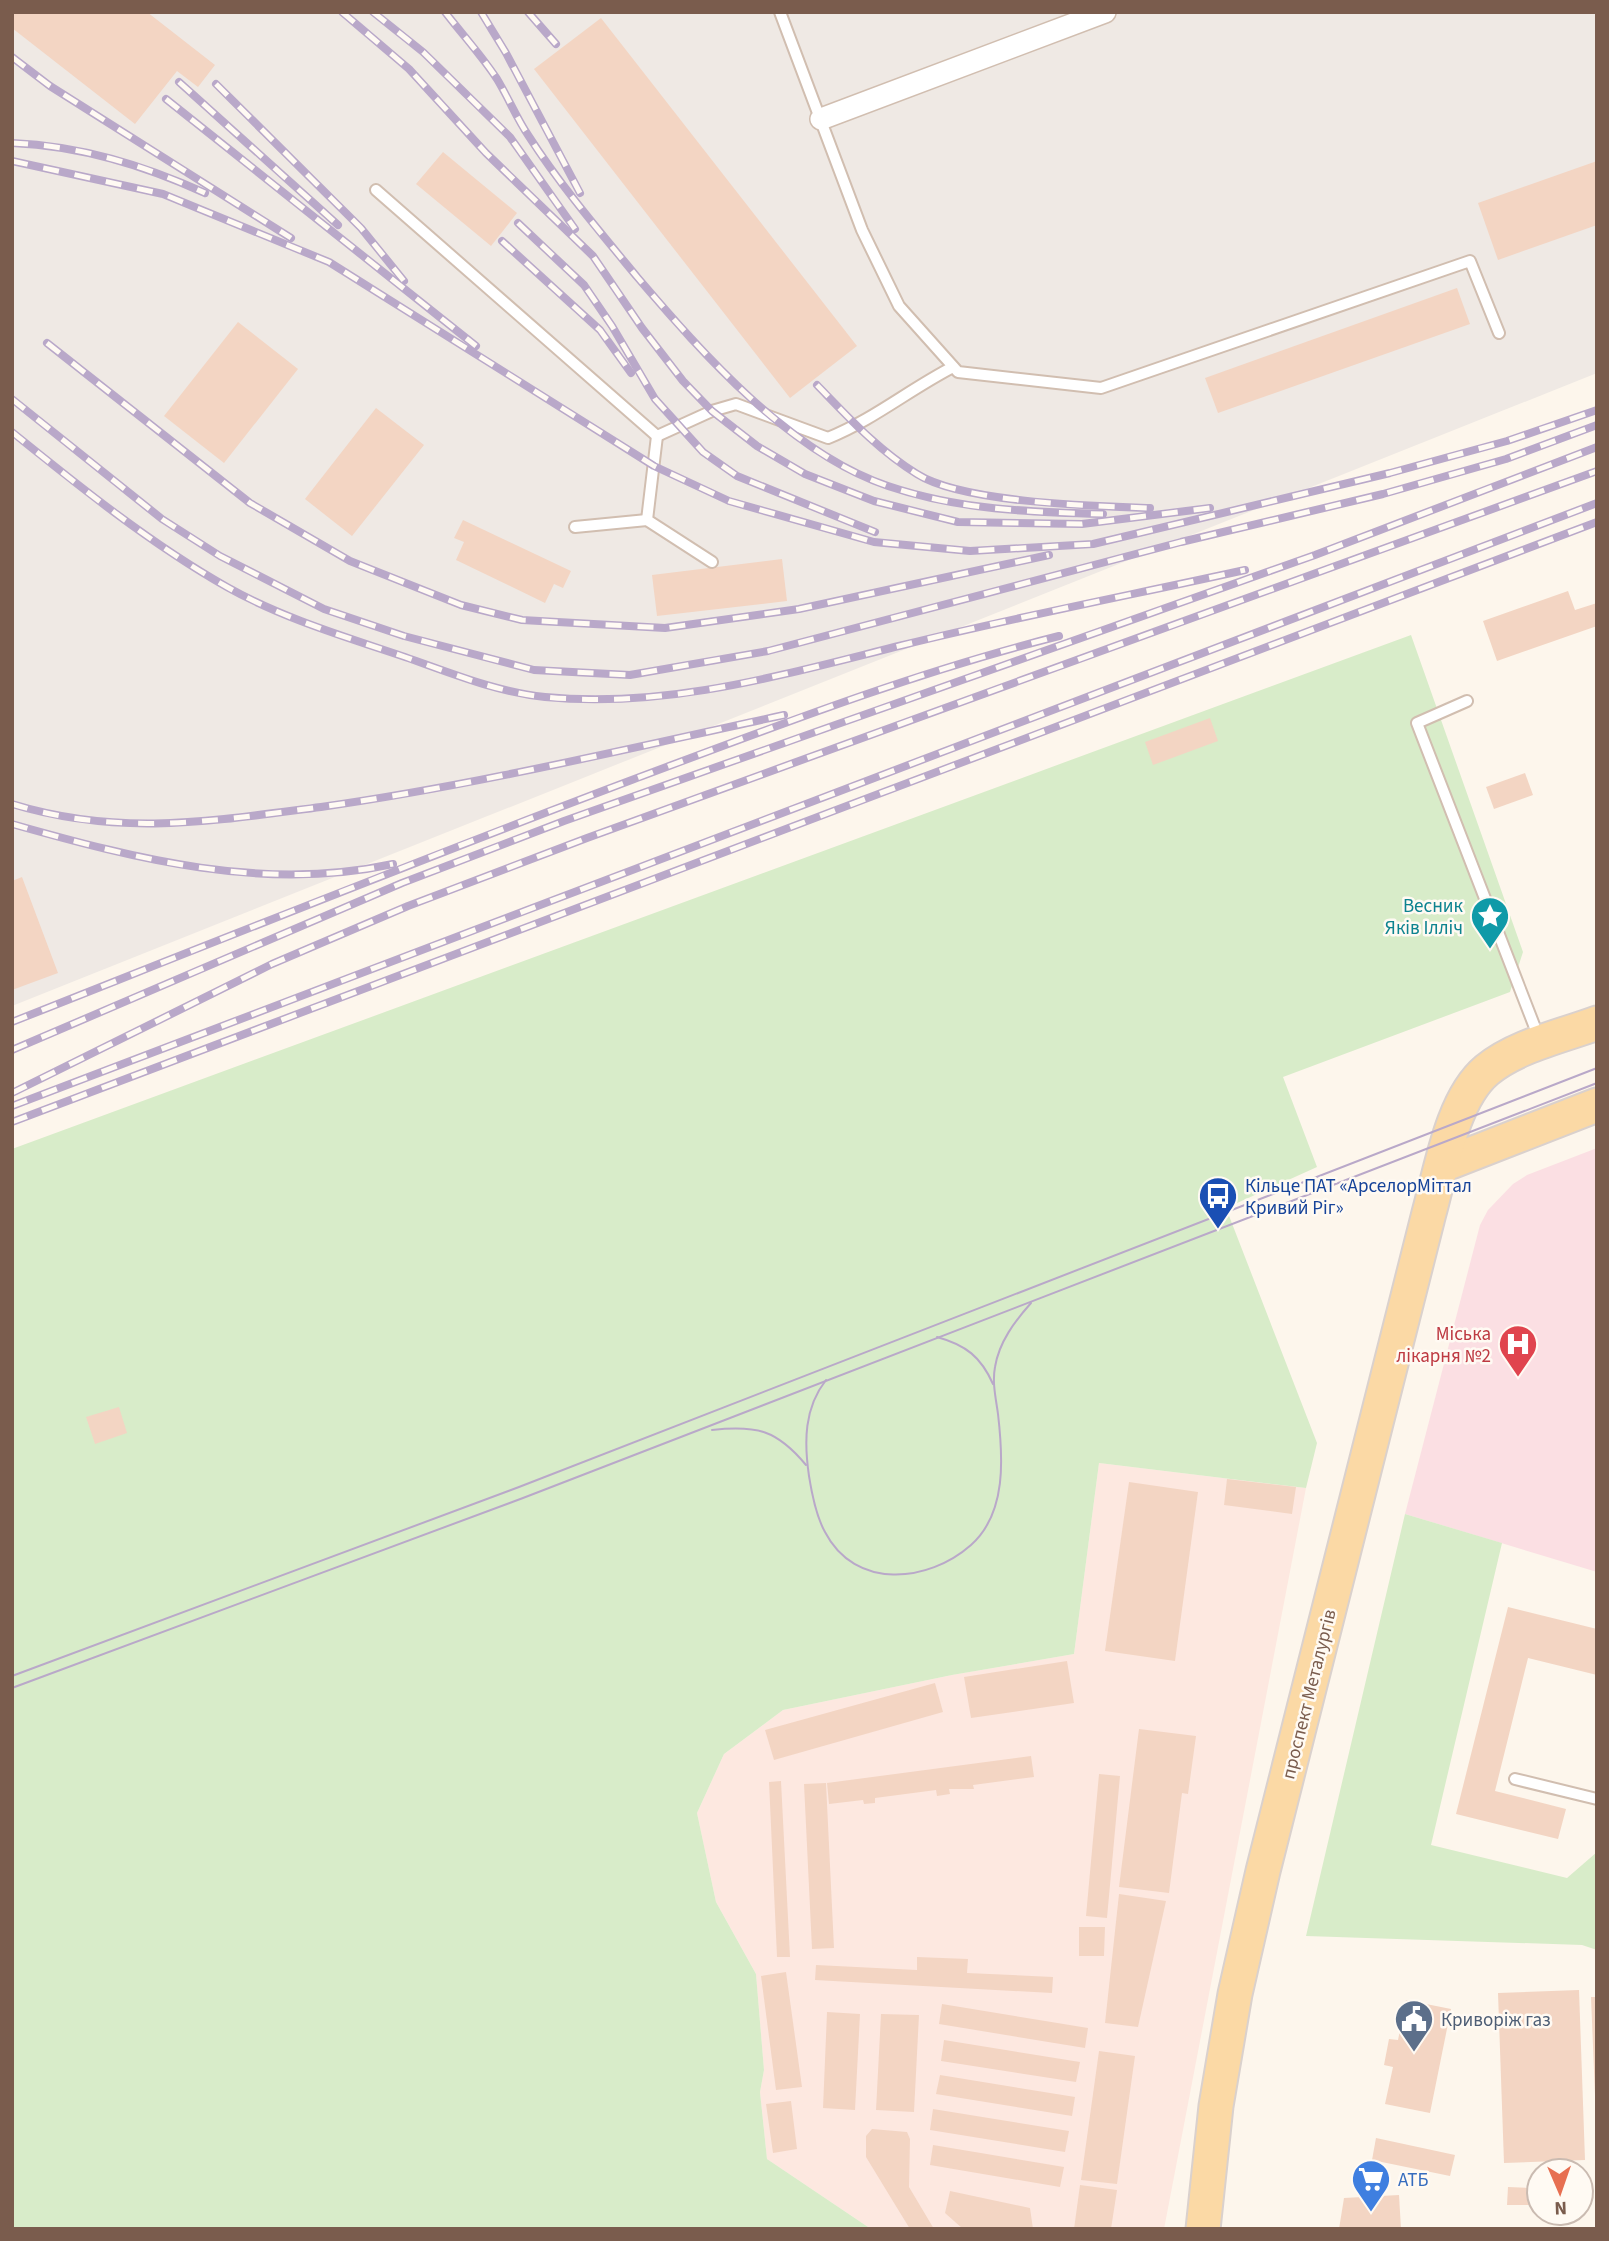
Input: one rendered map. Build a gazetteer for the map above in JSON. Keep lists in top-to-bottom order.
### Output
{
  "streets": {
    "main road": ["проспект Металургів"]
  },
  "places": {
    "place": ["Весник Яків Ілліч"],
    "bus stop": ["Кільце ПАТ «АрселорМіттал Кривий Ріг»"],
    "hospital": ["Міська лікарня №2"],
    "public building": ["Криворіж газ"],
    "supermarket": ["АТБ"]
  },
  "north": "bottom"
}
